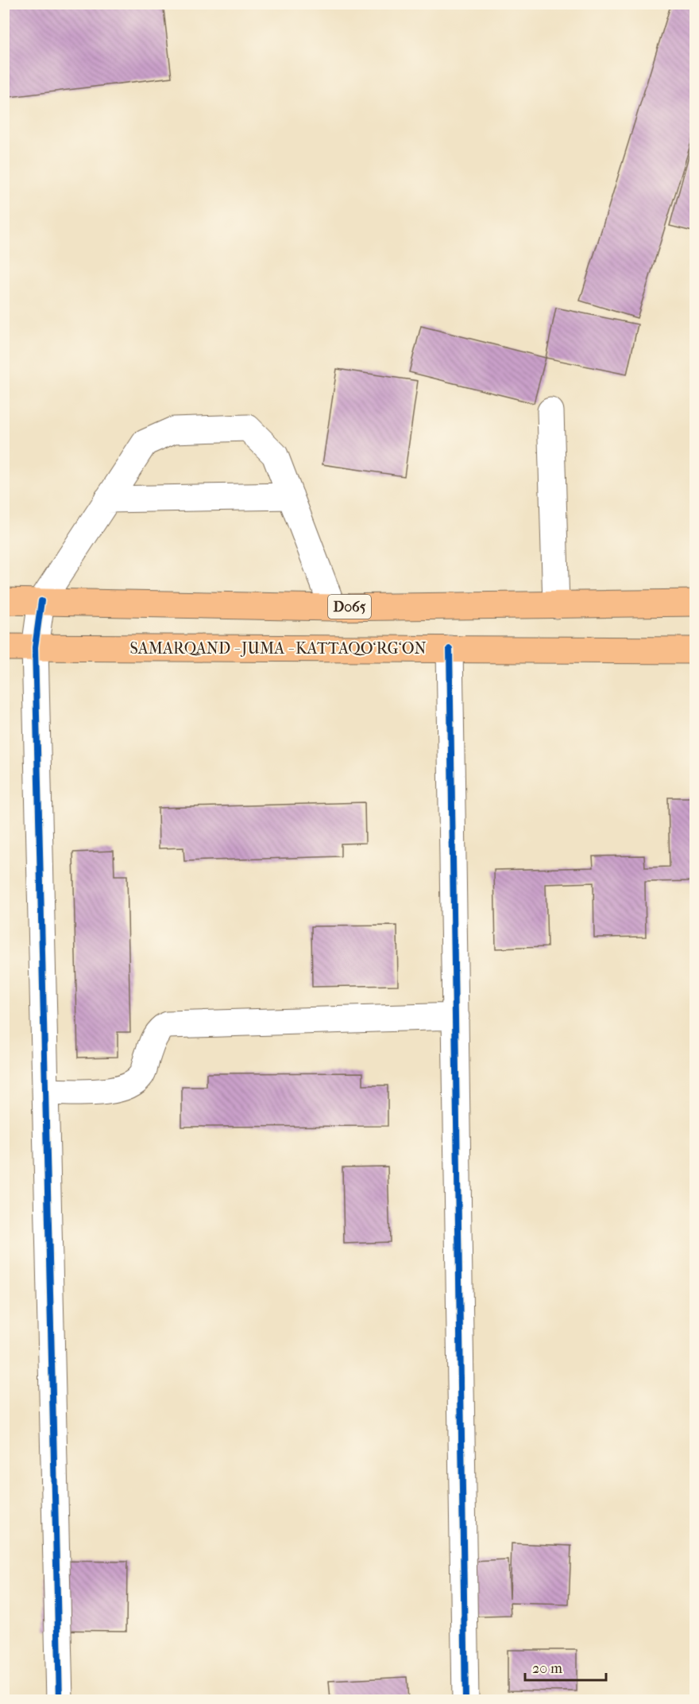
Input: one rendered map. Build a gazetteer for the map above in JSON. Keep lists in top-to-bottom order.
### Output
{
  "streets": {
    "main road": ["D065", "SAMARQAND - JUMA - KATTAQO‘RG‘ON"]
  },
  "scale_bar": "20 m"
}
